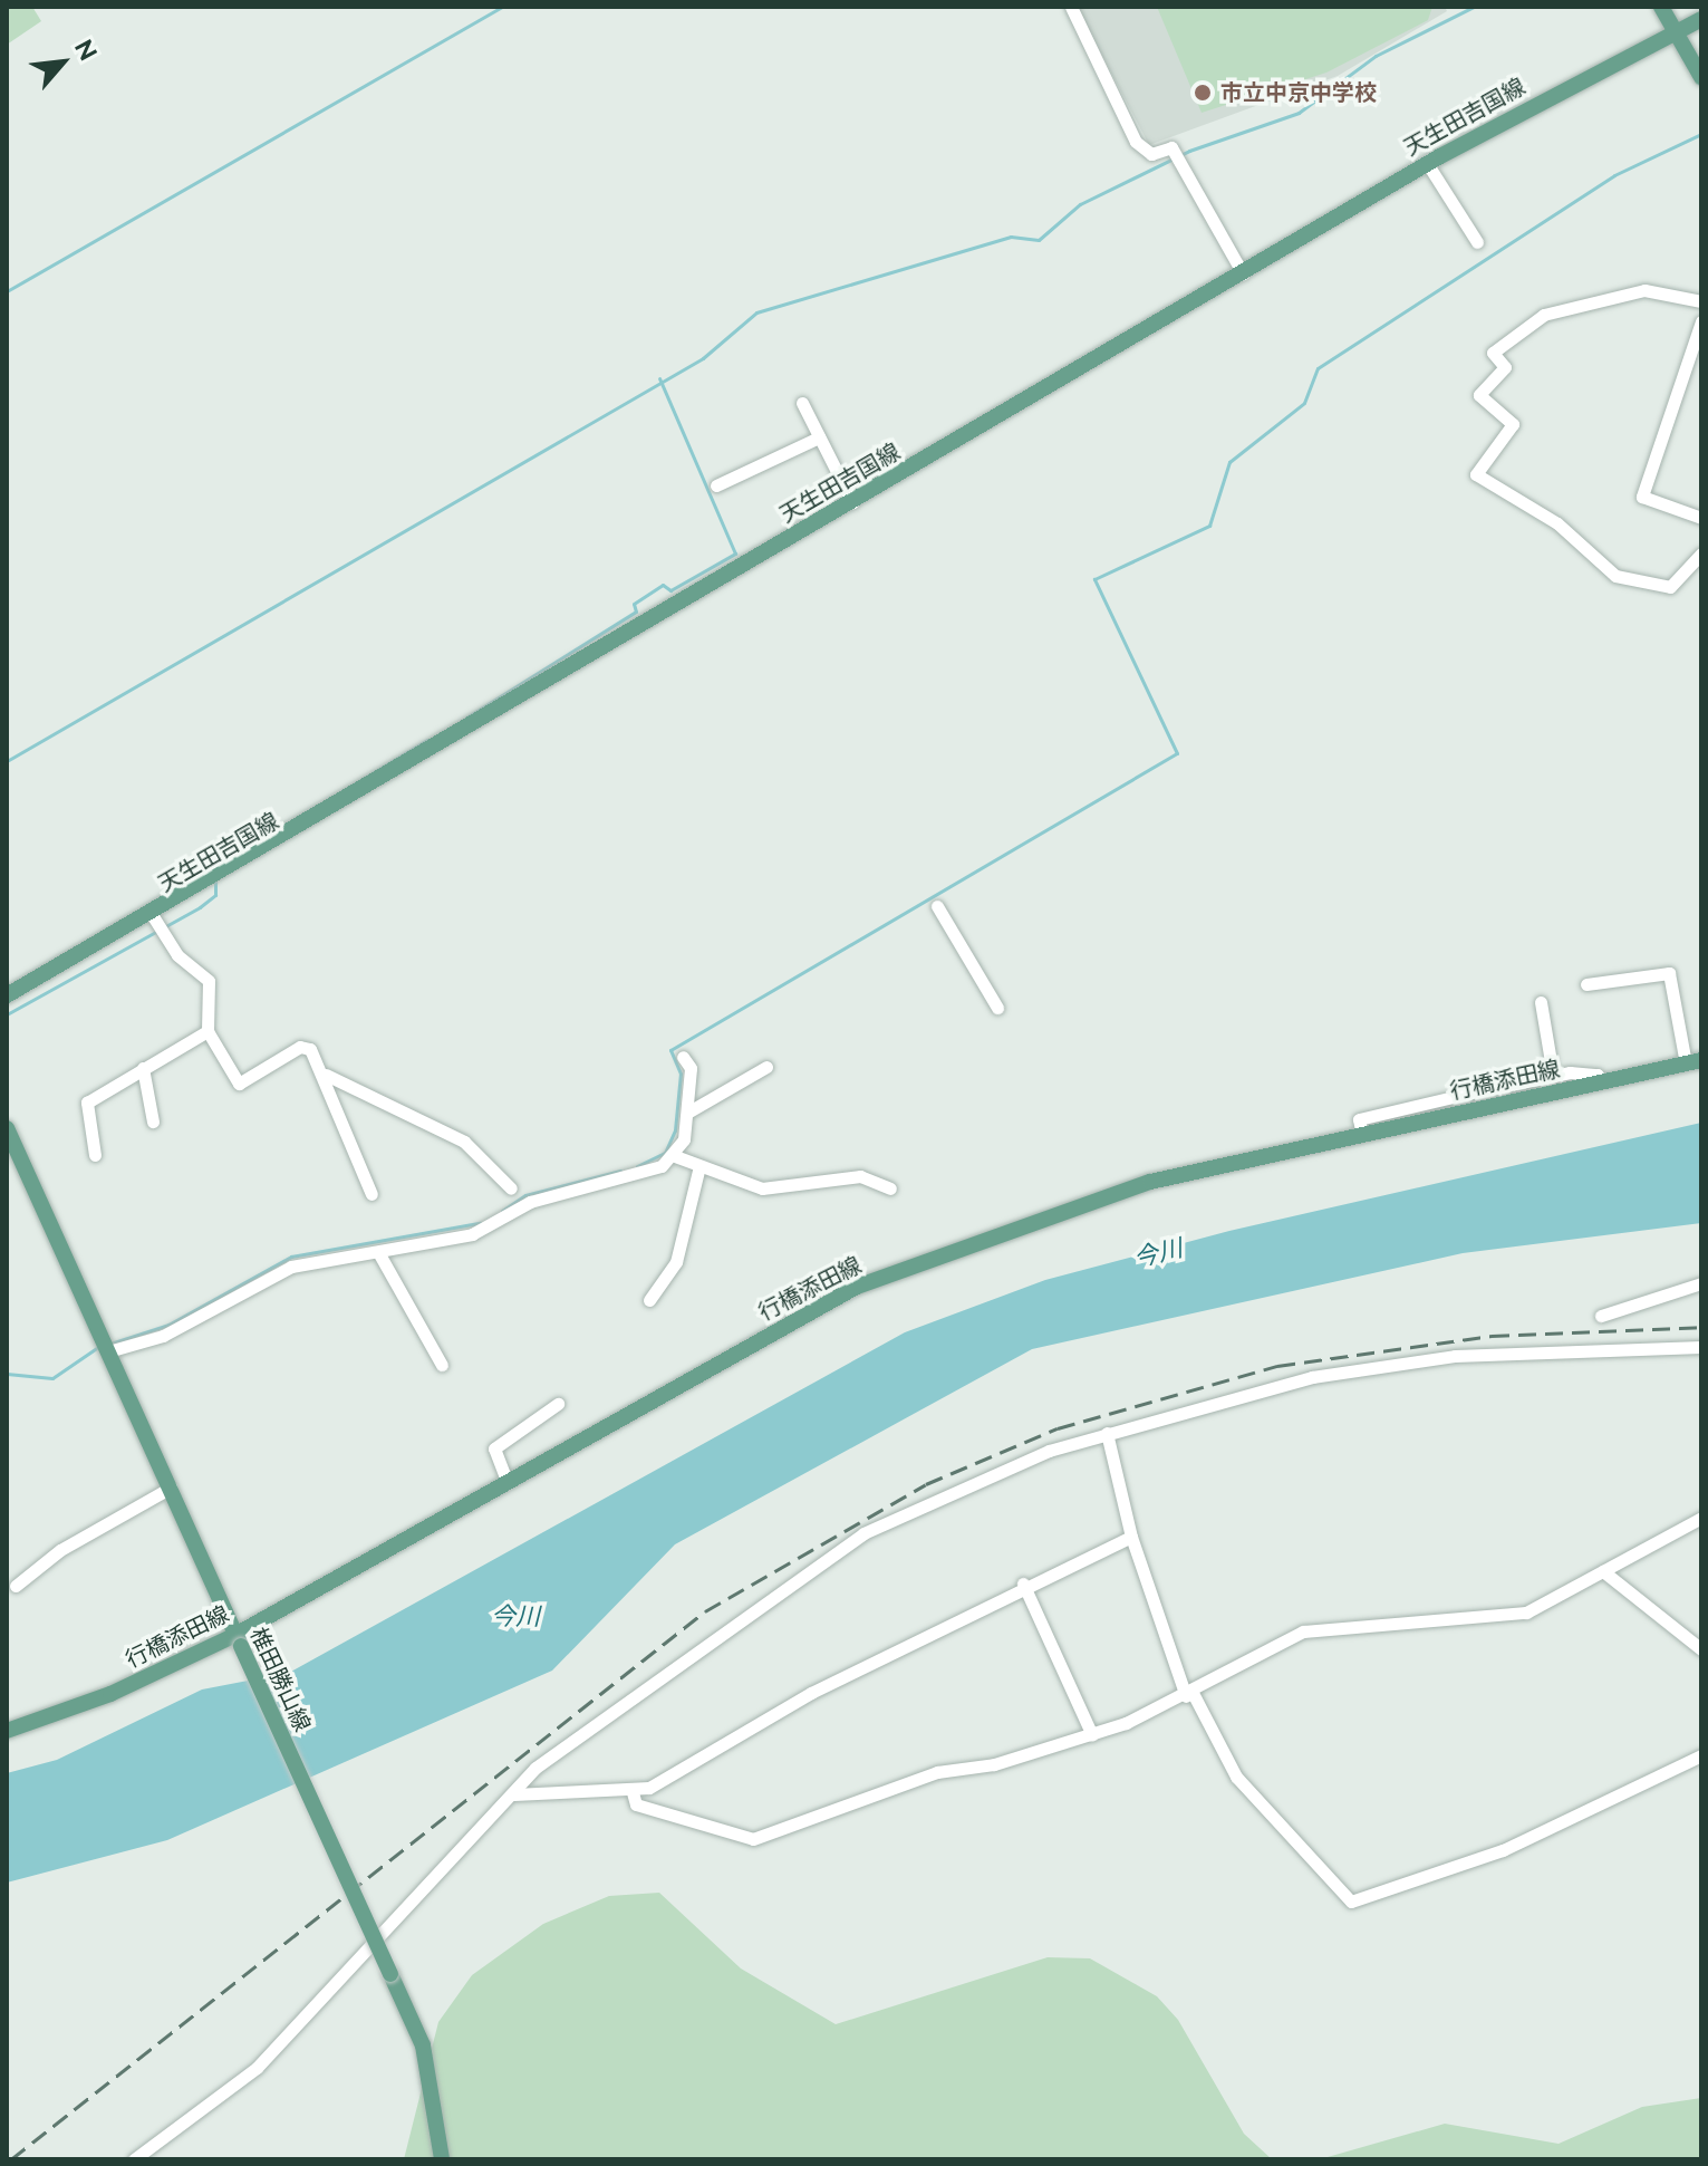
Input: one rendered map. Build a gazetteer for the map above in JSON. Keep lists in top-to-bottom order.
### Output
{
  "streets": {
    "main road": ["天生田吉国線", "行橋添田線", "椎田勝山線"]
  },
  "crossings": [
    ["行橋添田線", "椎田勝山線"]
  ],
  "water": ["今川"],
  "places": ["市立中京中学校"],
  "north": "top right"
}
